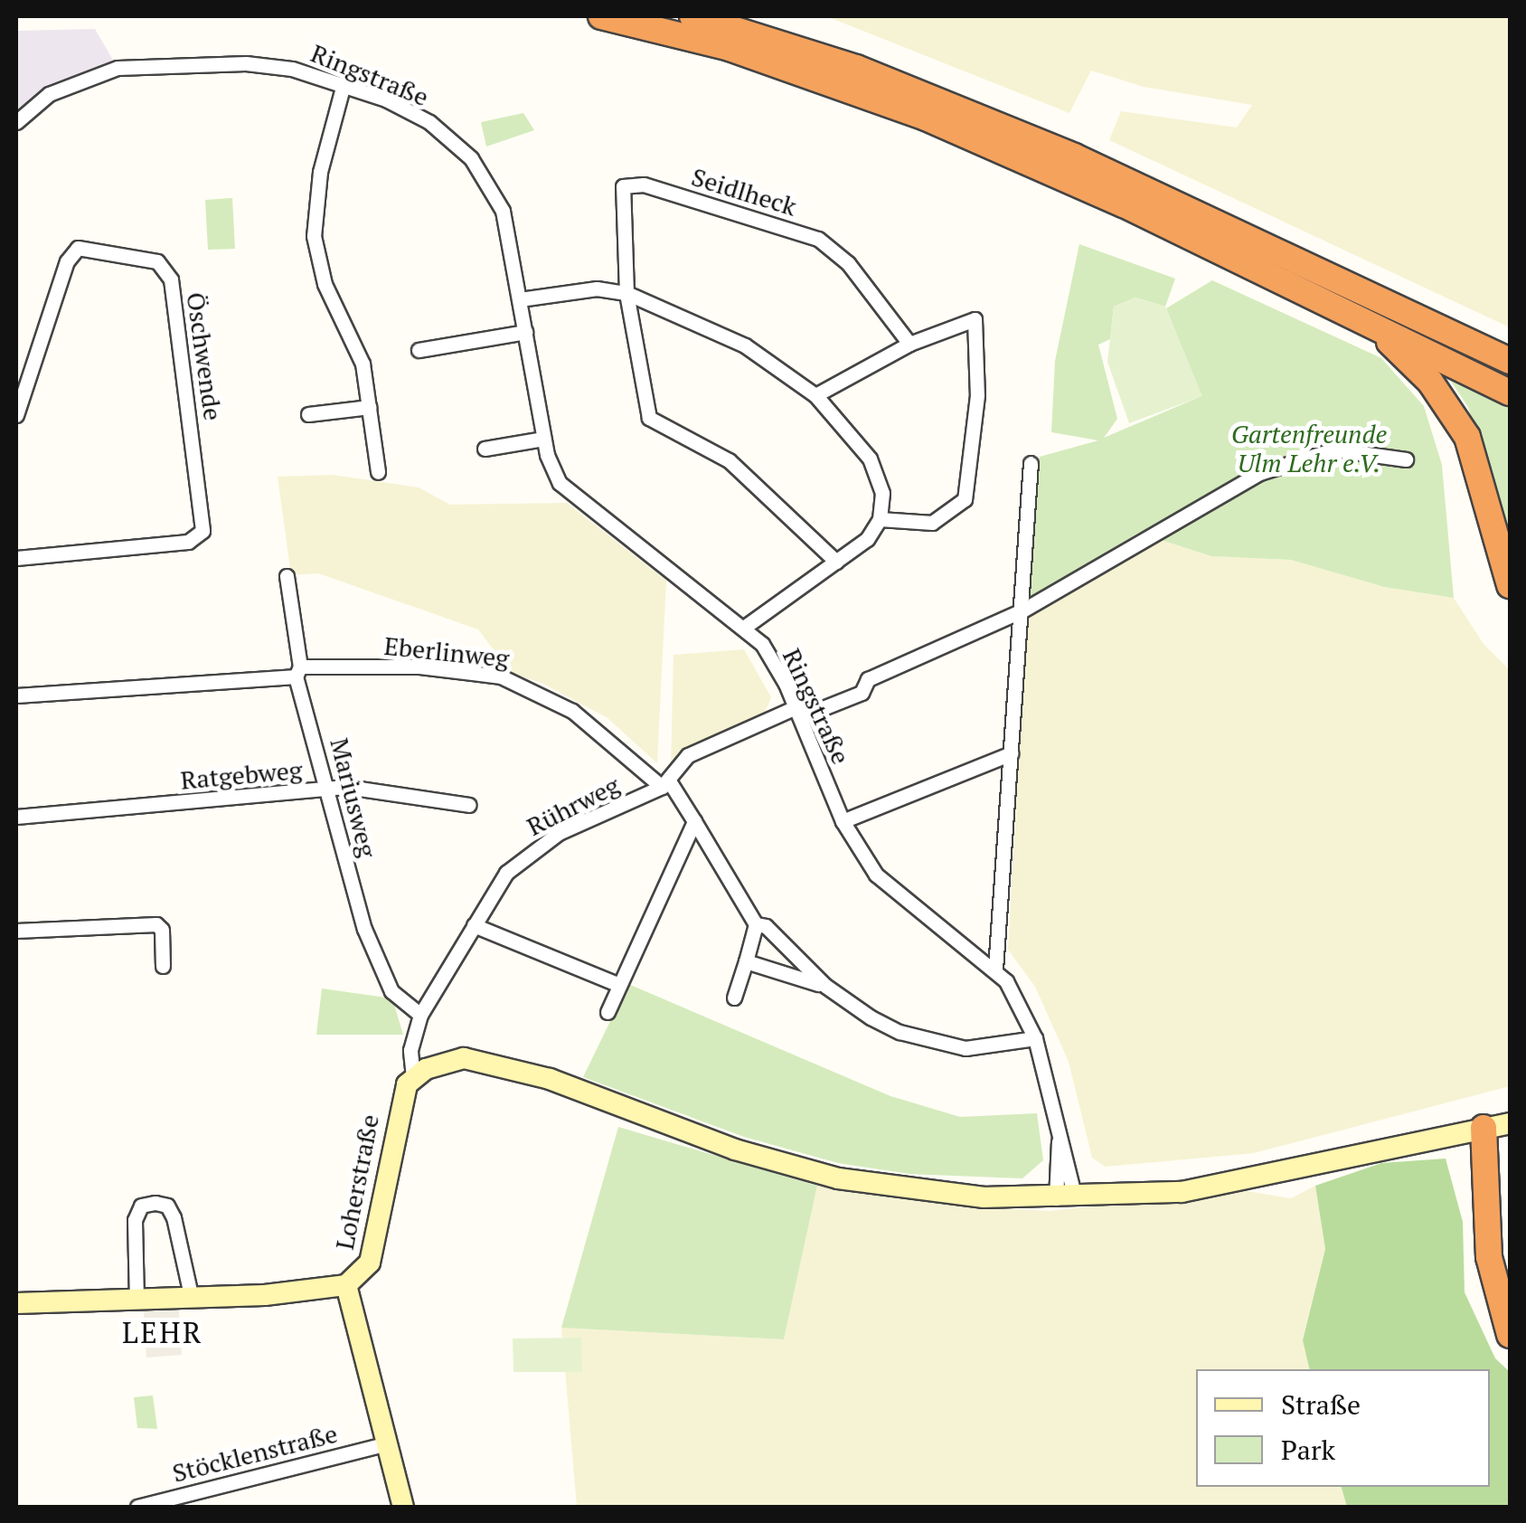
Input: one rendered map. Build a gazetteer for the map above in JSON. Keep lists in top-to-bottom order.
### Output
{
  "streets": {
    "street": [
      "Ringstraße",
      "Seidlheck",
      "Öschwende",
      "Eberlinweg",
      "Ratgebweg",
      "Mariusweg",
      "Rührweg",
      "Loherstraße",
      "Stöcklenstraße"
    ]
  },
  "crossings": [
    ["Ringstraße", "Rührweg"],
    ["Eberlinweg", "Mariusweg"],
    ["Eberlinweg", "Rührweg"],
    ["Ratgebweg", "Mariusweg"],
    ["Mariusweg", "Rührweg"],
    ["Rührweg", "Loherstraße"]
  ],
  "districts": ["LEHR"],
  "parks": ["Gartenfreunde Ulm Lehr e.V."],
  "legend": ["Straße", "Park"]
}
